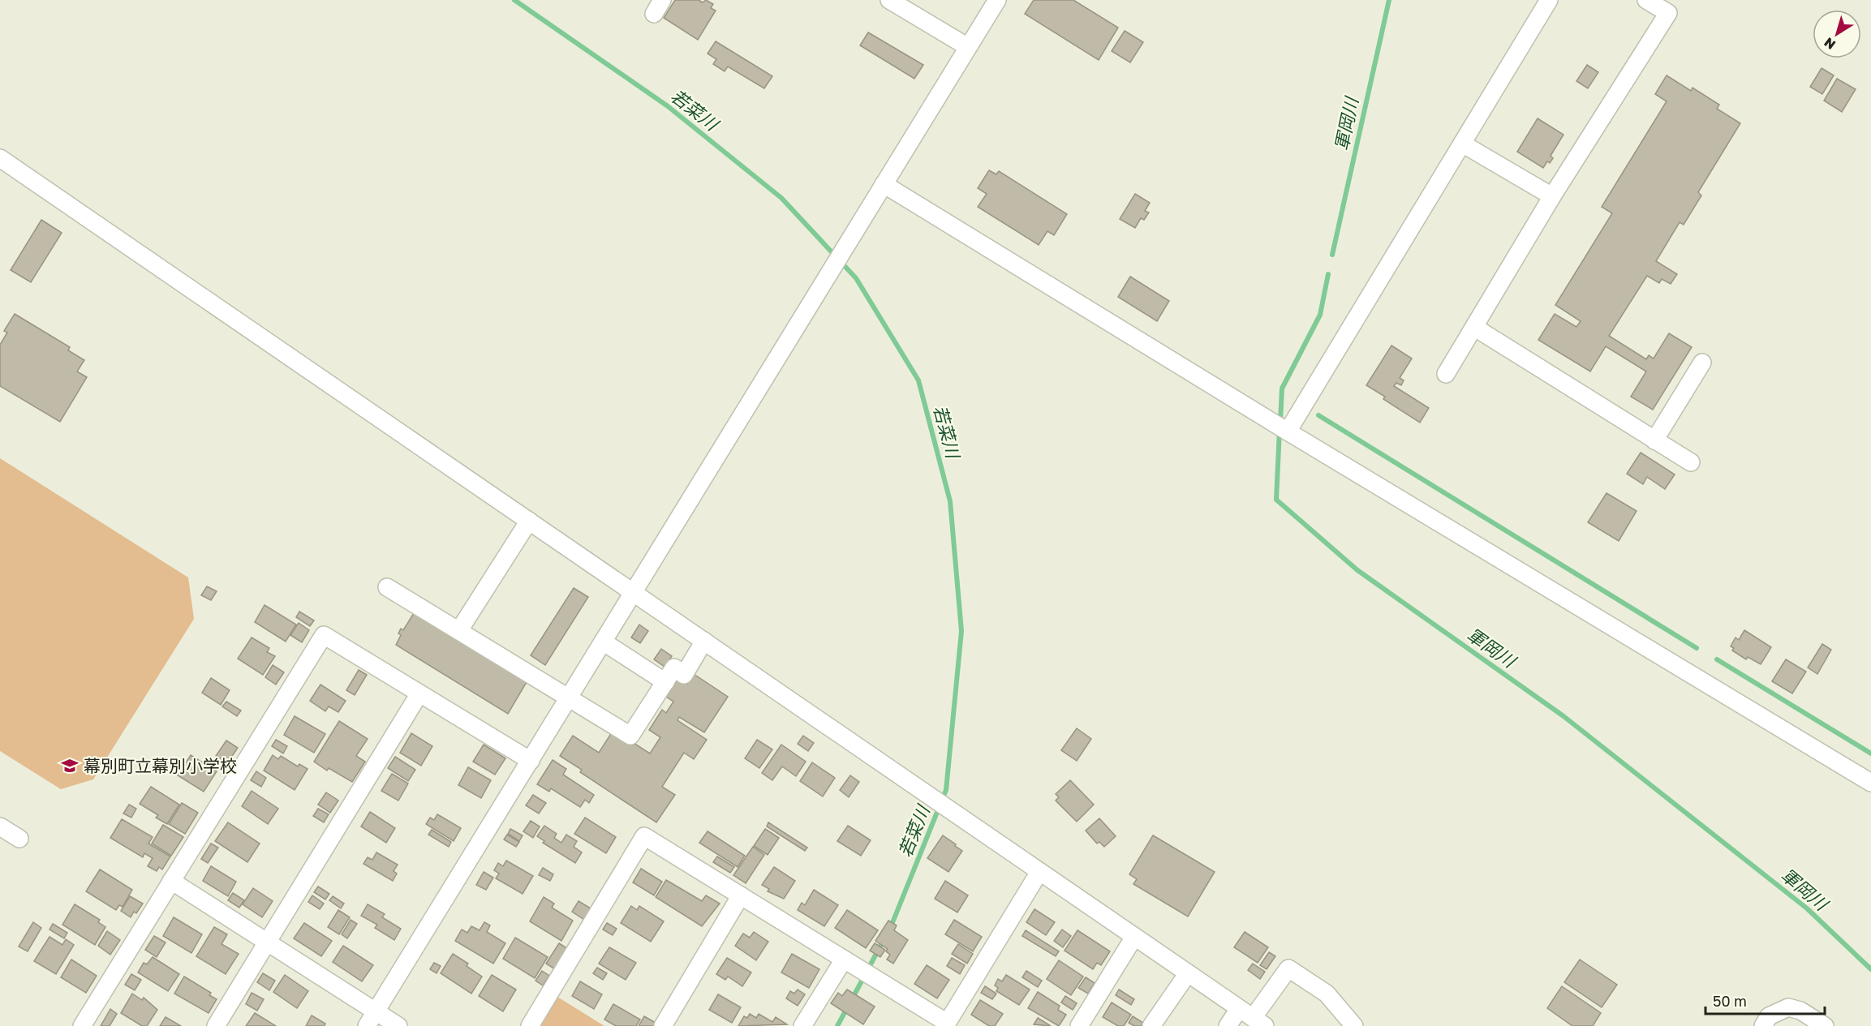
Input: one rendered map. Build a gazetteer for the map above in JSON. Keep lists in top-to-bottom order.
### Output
{
  "water": ["若菜川", "軍岡川"],
  "places": {
    "school or university": ["幕別町立幕別小学校"]
  },
  "scale_bar": "50 m",
  "north": "bottom left"
}
